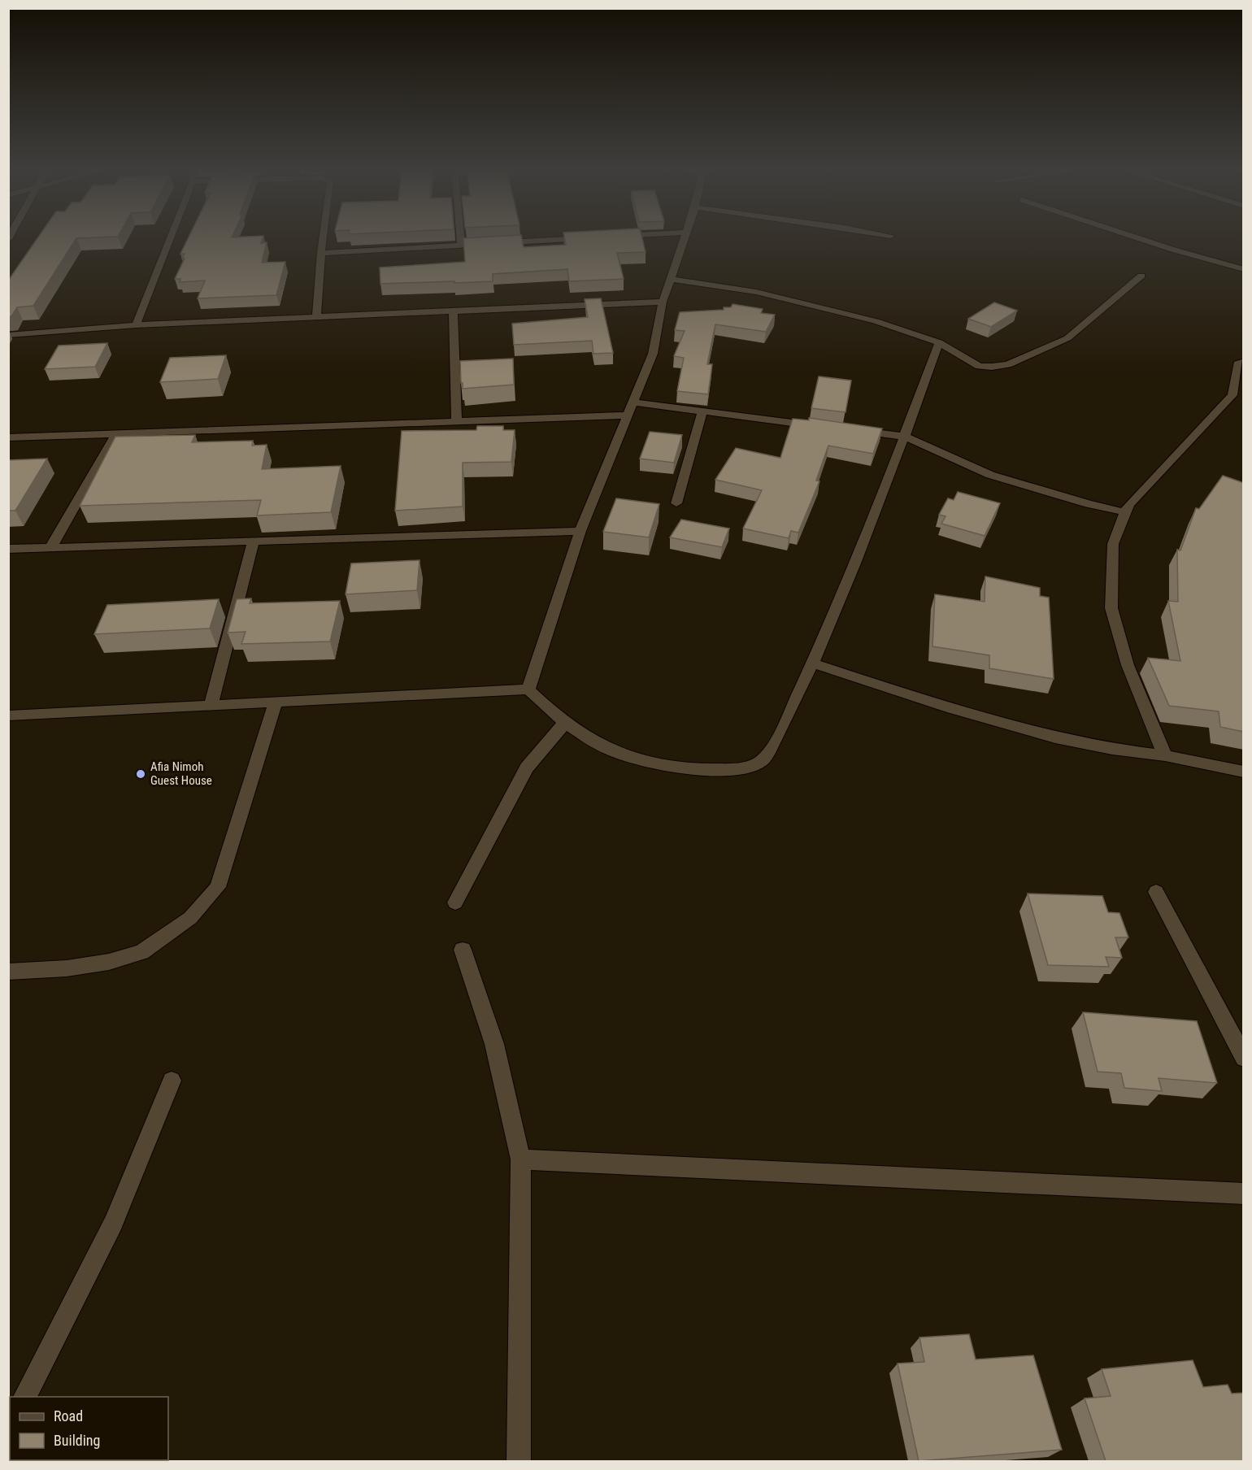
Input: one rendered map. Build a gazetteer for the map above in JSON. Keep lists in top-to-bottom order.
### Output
{
  "places": ["Afia Nimoh Guest House"],
  "legend": ["Road", "Building"]
}
